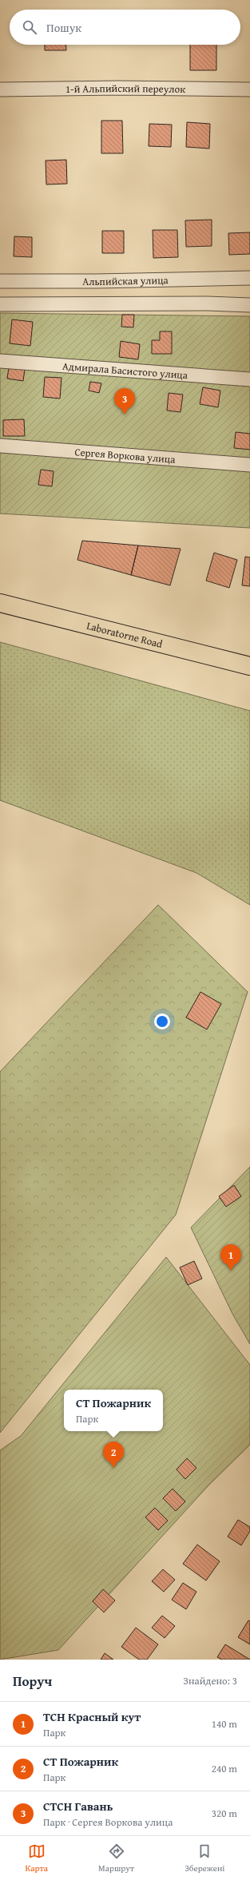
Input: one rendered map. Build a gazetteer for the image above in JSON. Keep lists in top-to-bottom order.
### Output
{
  "streets": {
    "main road": ["Laboratorne Road"],
    "street": [
      "1-й Альпийский переулок",
      "Альпийская улица",
      "Адмирала Басистого улица",
      "Сергея Воркова улица"
    ]
  },
  "page": {
    "search": "Пошук",
    "pins": ["3", "1", "2"],
    "popup": ["СТ Пожарник", "Парк"],
    "heading": ["Поруч", "Знайдено: 3"],
    "list": [
      {
        "mark": "1",
        "name": "ТСН Красный кут",
        "note": "Парк",
        "value": "140 m"
      },
      {
        "mark": "2",
        "name": "СТ Пожарник",
        "note": "Парк",
        "value": "240 m"
      },
      {
        "mark": "3",
        "name": "СТСН Гавань",
        "note": "Парк · Сергея Воркова улица",
        "value": "320 m"
      }
    ],
    "nav": ["Карта", "Маршрут", "Збережені"]
  }
}
